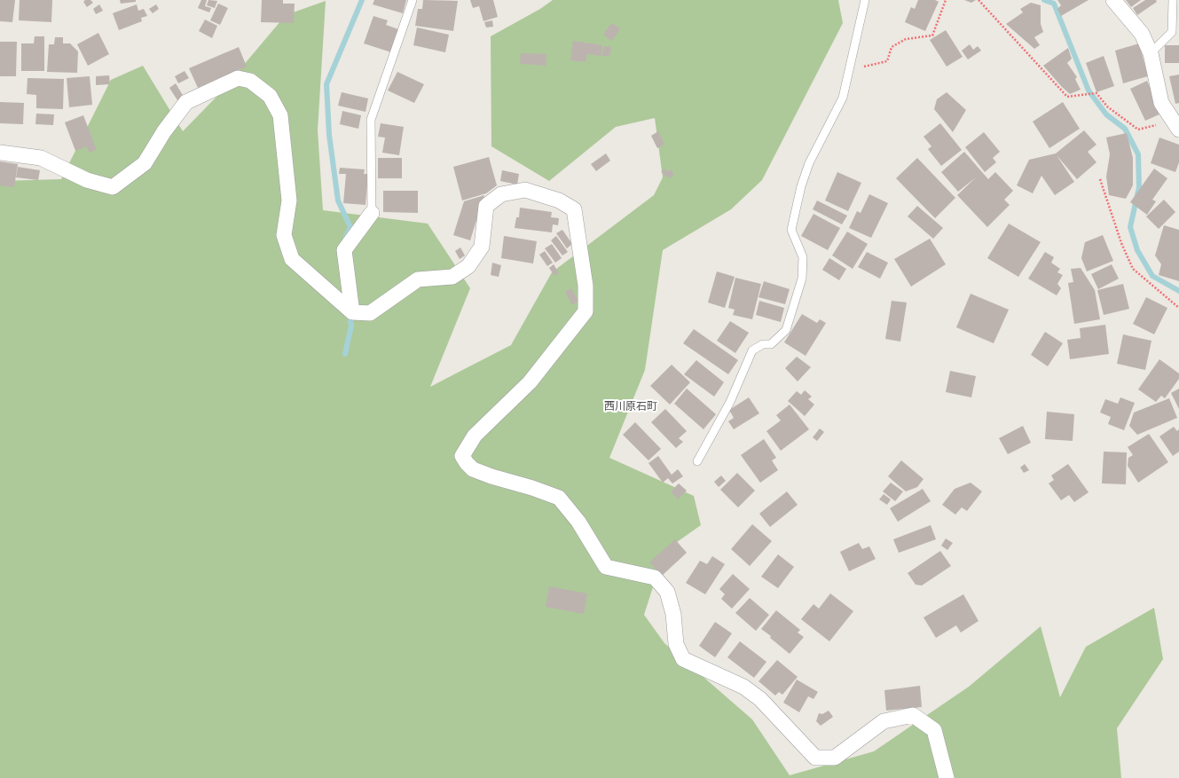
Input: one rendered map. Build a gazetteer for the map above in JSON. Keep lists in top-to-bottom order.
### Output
{
  "districts": ["西川原石町"]
}
